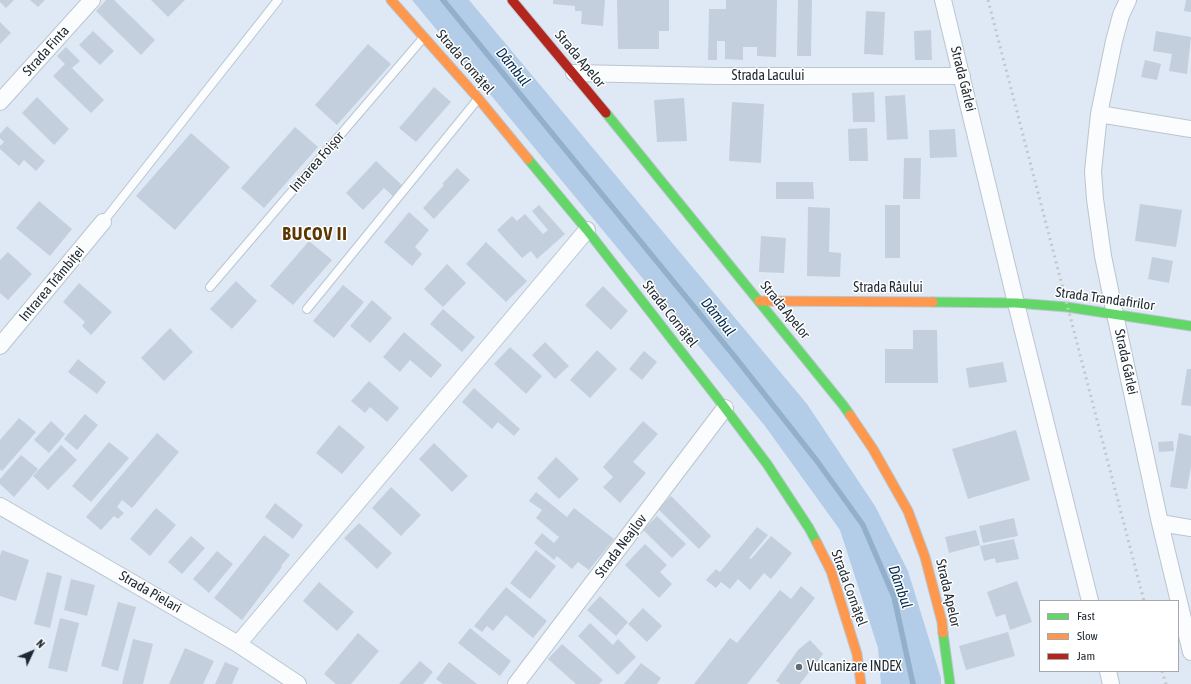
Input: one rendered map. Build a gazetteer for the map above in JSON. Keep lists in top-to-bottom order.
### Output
{
  "streets": {
    "street": [
      "Strada Finta",
      "Strada Apelor",
      "Strada Cornățel",
      "Strada Lacului",
      "Strada Gârlei",
      "Intrarea Trâmbiței",
      "Strada Râului",
      "Strada Trandafirilor",
      "Strada Neajlov",
      "Strada Pielari"
    ],
    "lane": ["Intrarea Foișor"]
  },
  "crossings": [
    ["Strada Apelor", "Strada Lacului"],
    ["Strada Apelor", "Strada Râului"],
    ["Strada Cornățel", "Intrarea Foișor"],
    ["Strada Cornățel", "Strada Neajlov"],
    ["Strada Lacului", "Strada Gârlei"],
    ["Strada Gârlei", "Strada Râului"],
    ["Strada Gârlei", "Strada Trandafirilor"],
    ["Strada Râului", "Strada Trandafirilor"]
  ],
  "districts": ["BUCOV II"],
  "water": ["Dâmbul"],
  "places": ["Vulcanizare INDEX"],
  "legend": ["Fast", "Slow", "Jam"],
  "north": "top right"
}
